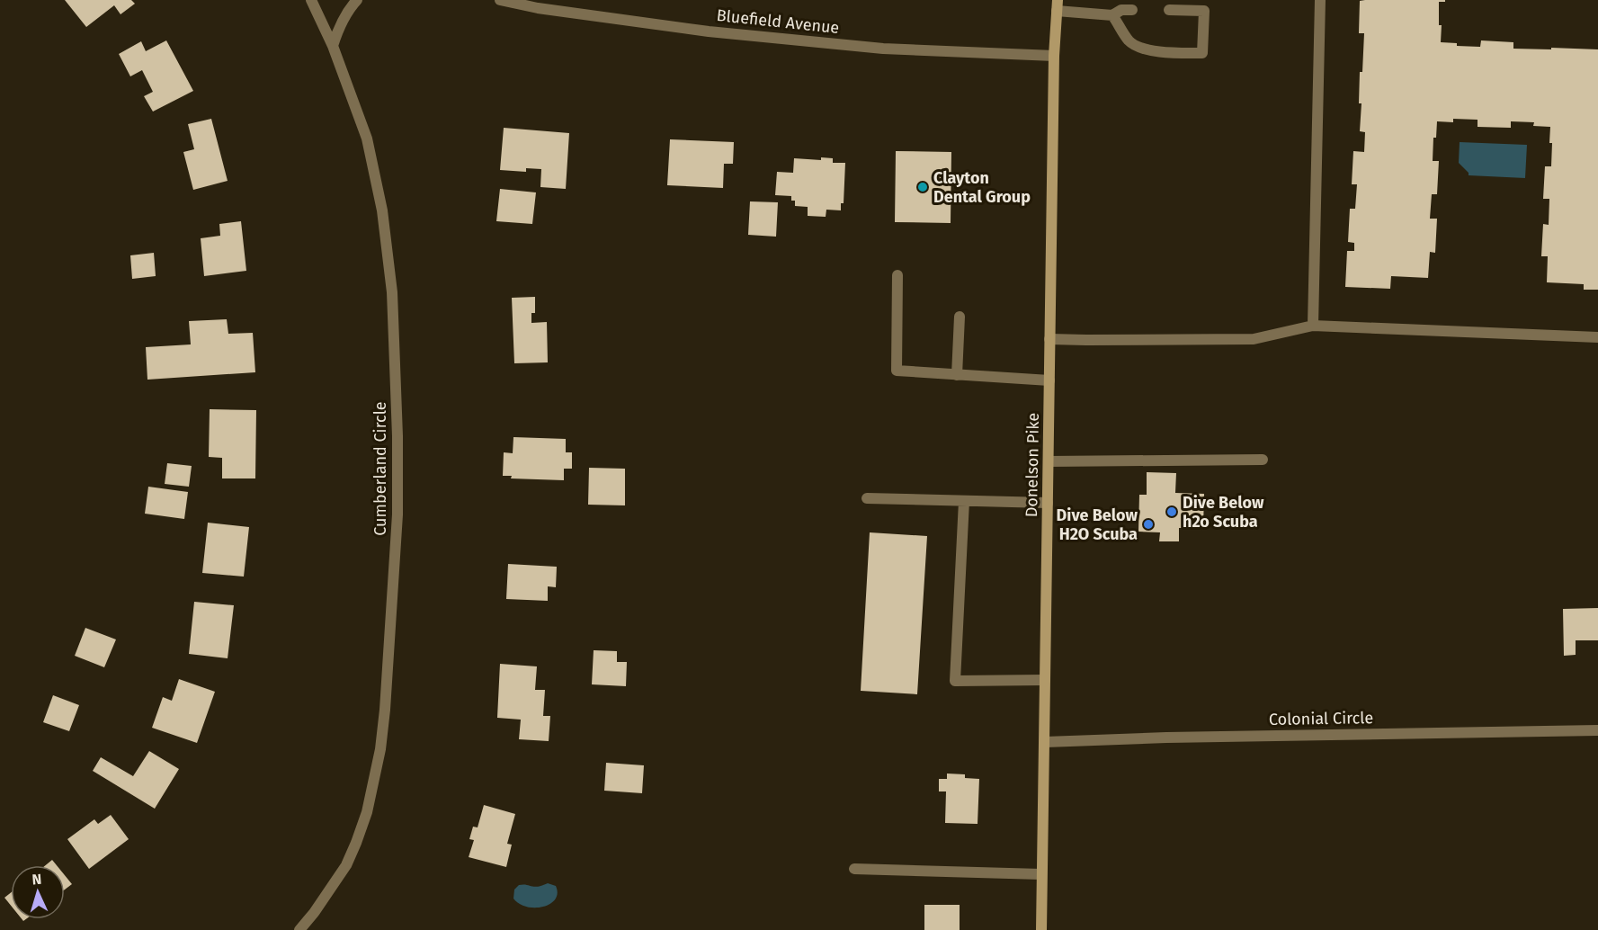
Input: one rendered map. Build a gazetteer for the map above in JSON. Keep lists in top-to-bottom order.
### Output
{
  "streets": {
    "main road": ["Donelson Pike"],
    "street": ["Bluefield Avenue", "Cumberland Circle", "Colonial Circle"]
  },
  "crossings": [
    ["Bluefield Avenue", "Donelson Pike"],
    ["Donelson Pike", "Colonial Circle"]
  ],
  "places": ["Clayton Dental Group", "Dive Below h2o Scuba", "Dive Below H2O Scuba"],
  "north": "top"
}
